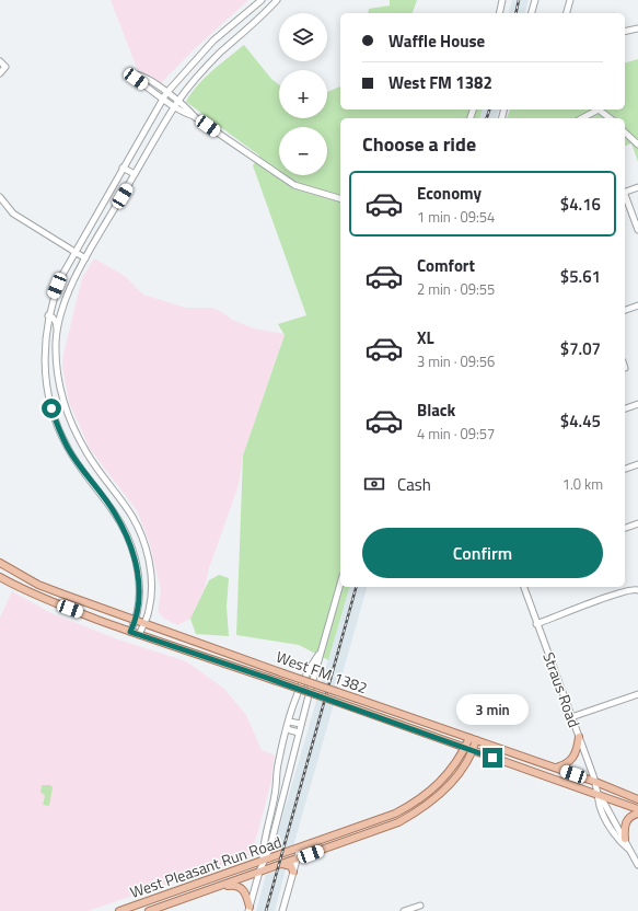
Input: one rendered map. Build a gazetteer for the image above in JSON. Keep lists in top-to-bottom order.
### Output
{
  "streets": {
    "main road": ["West FM 1382", "West Pleasant Run Road"],
    "street": ["Straus Road"]
  },
  "crossings": [
    ["West FM 1382", "Straus Road"],
    ["West FM 1382", "West Pleasant Run Road"]
  ],
  "page": {
    "map_buttons": ["+", "−"],
    "banner": ["Waffle House", "West FM 1382"],
    "heading": "Choose a ride",
    "list": [
      {
        "name": "Economy",
        "note": "1 min · 09:54",
        "value": "$4.16"
      },
      {
        "name": "Comfort",
        "note": "2 min · 09:55",
        "value": "$5.61"
      },
      {
        "name": "XL",
        "note": "3 min · 09:56",
        "value": "$7.07"
      },
      {
        "name": "Black",
        "note": "4 min · 09:57",
        "value": "$4.45"
      }
    ],
    "pay": ["Cash", "1.0 km"],
    "buttons": "Confirm",
    "bubble": "3 min"
  }
}
